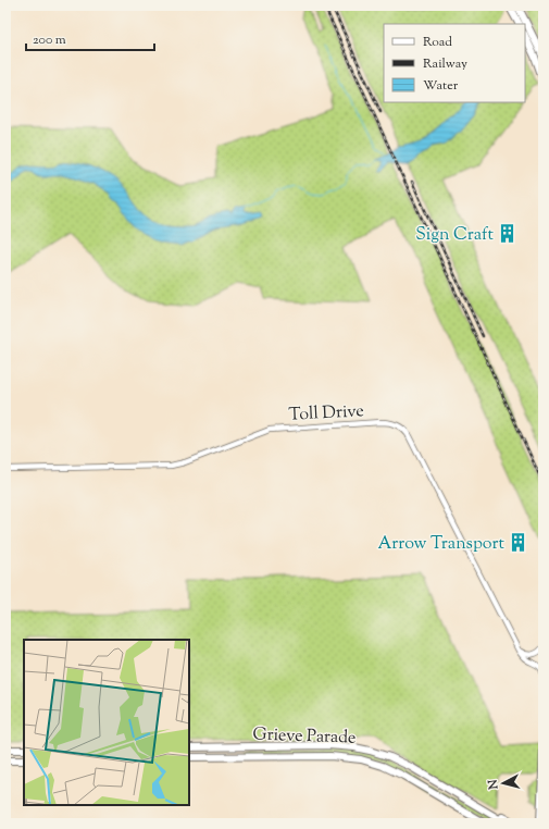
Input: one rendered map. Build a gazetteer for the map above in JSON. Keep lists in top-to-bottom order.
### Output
{
  "streets": {
    "main road": ["Grieve Parade"],
    "street": ["Toll Drive"]
  },
  "places": {
    "building": ["Sign Craft", "Arrow Transport"]
  },
  "legend": ["Road", "Railway", "Water"],
  "scale_bar": "200 m",
  "north": "left"
}
